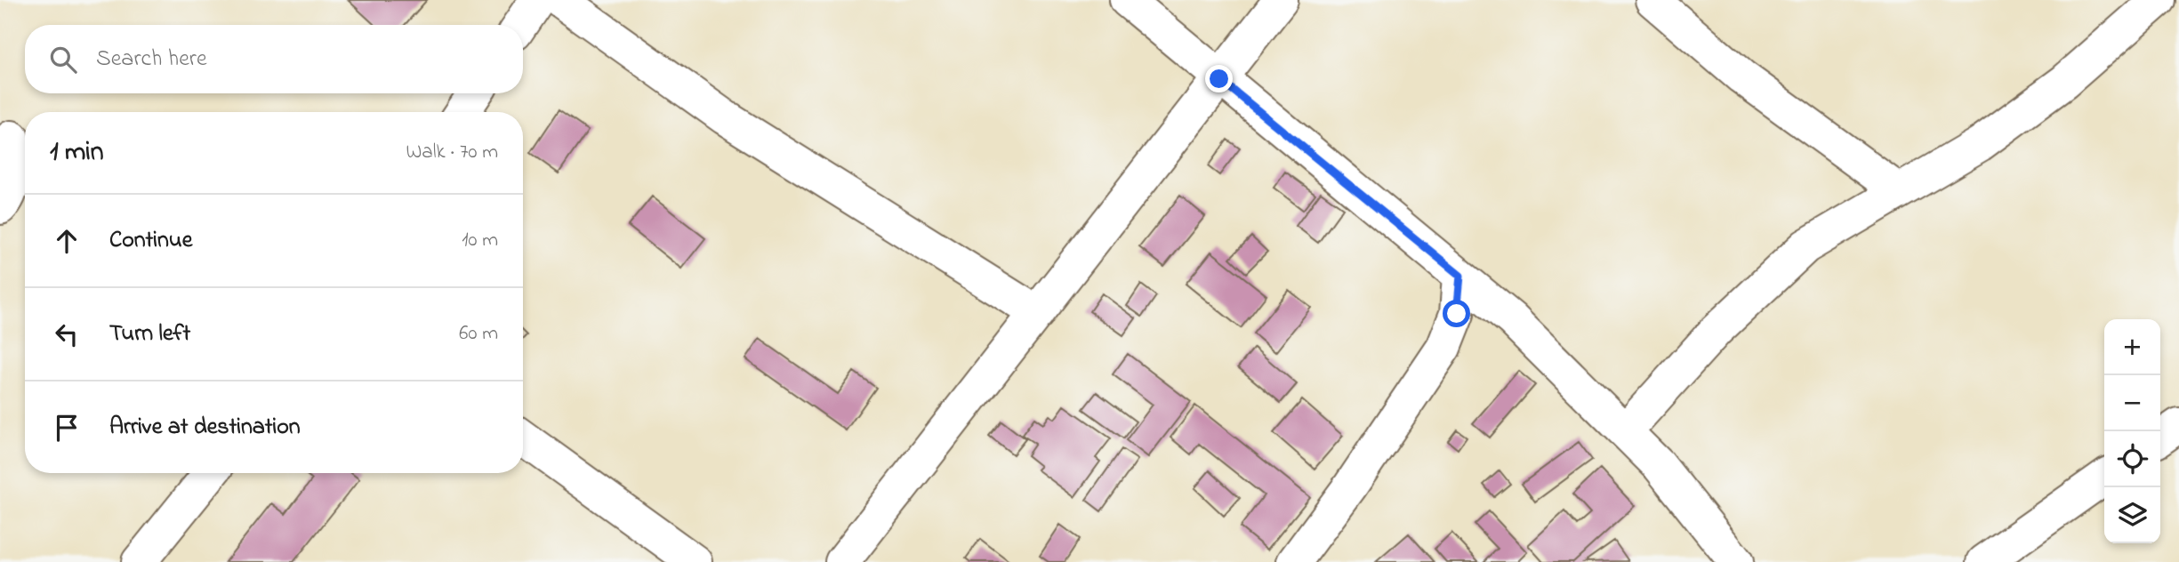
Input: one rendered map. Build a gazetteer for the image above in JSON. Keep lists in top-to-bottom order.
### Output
{
  "page": {
    "search": "Search here",
    "heading": ["1 min", "Walk · 70 m"],
    "list": [
      ["Continue", "10 m"],
      ["Turn left", "60 m"],
      "Arrive at destination"
    ],
    "map_buttons": ["+", "−"]
  }
}
